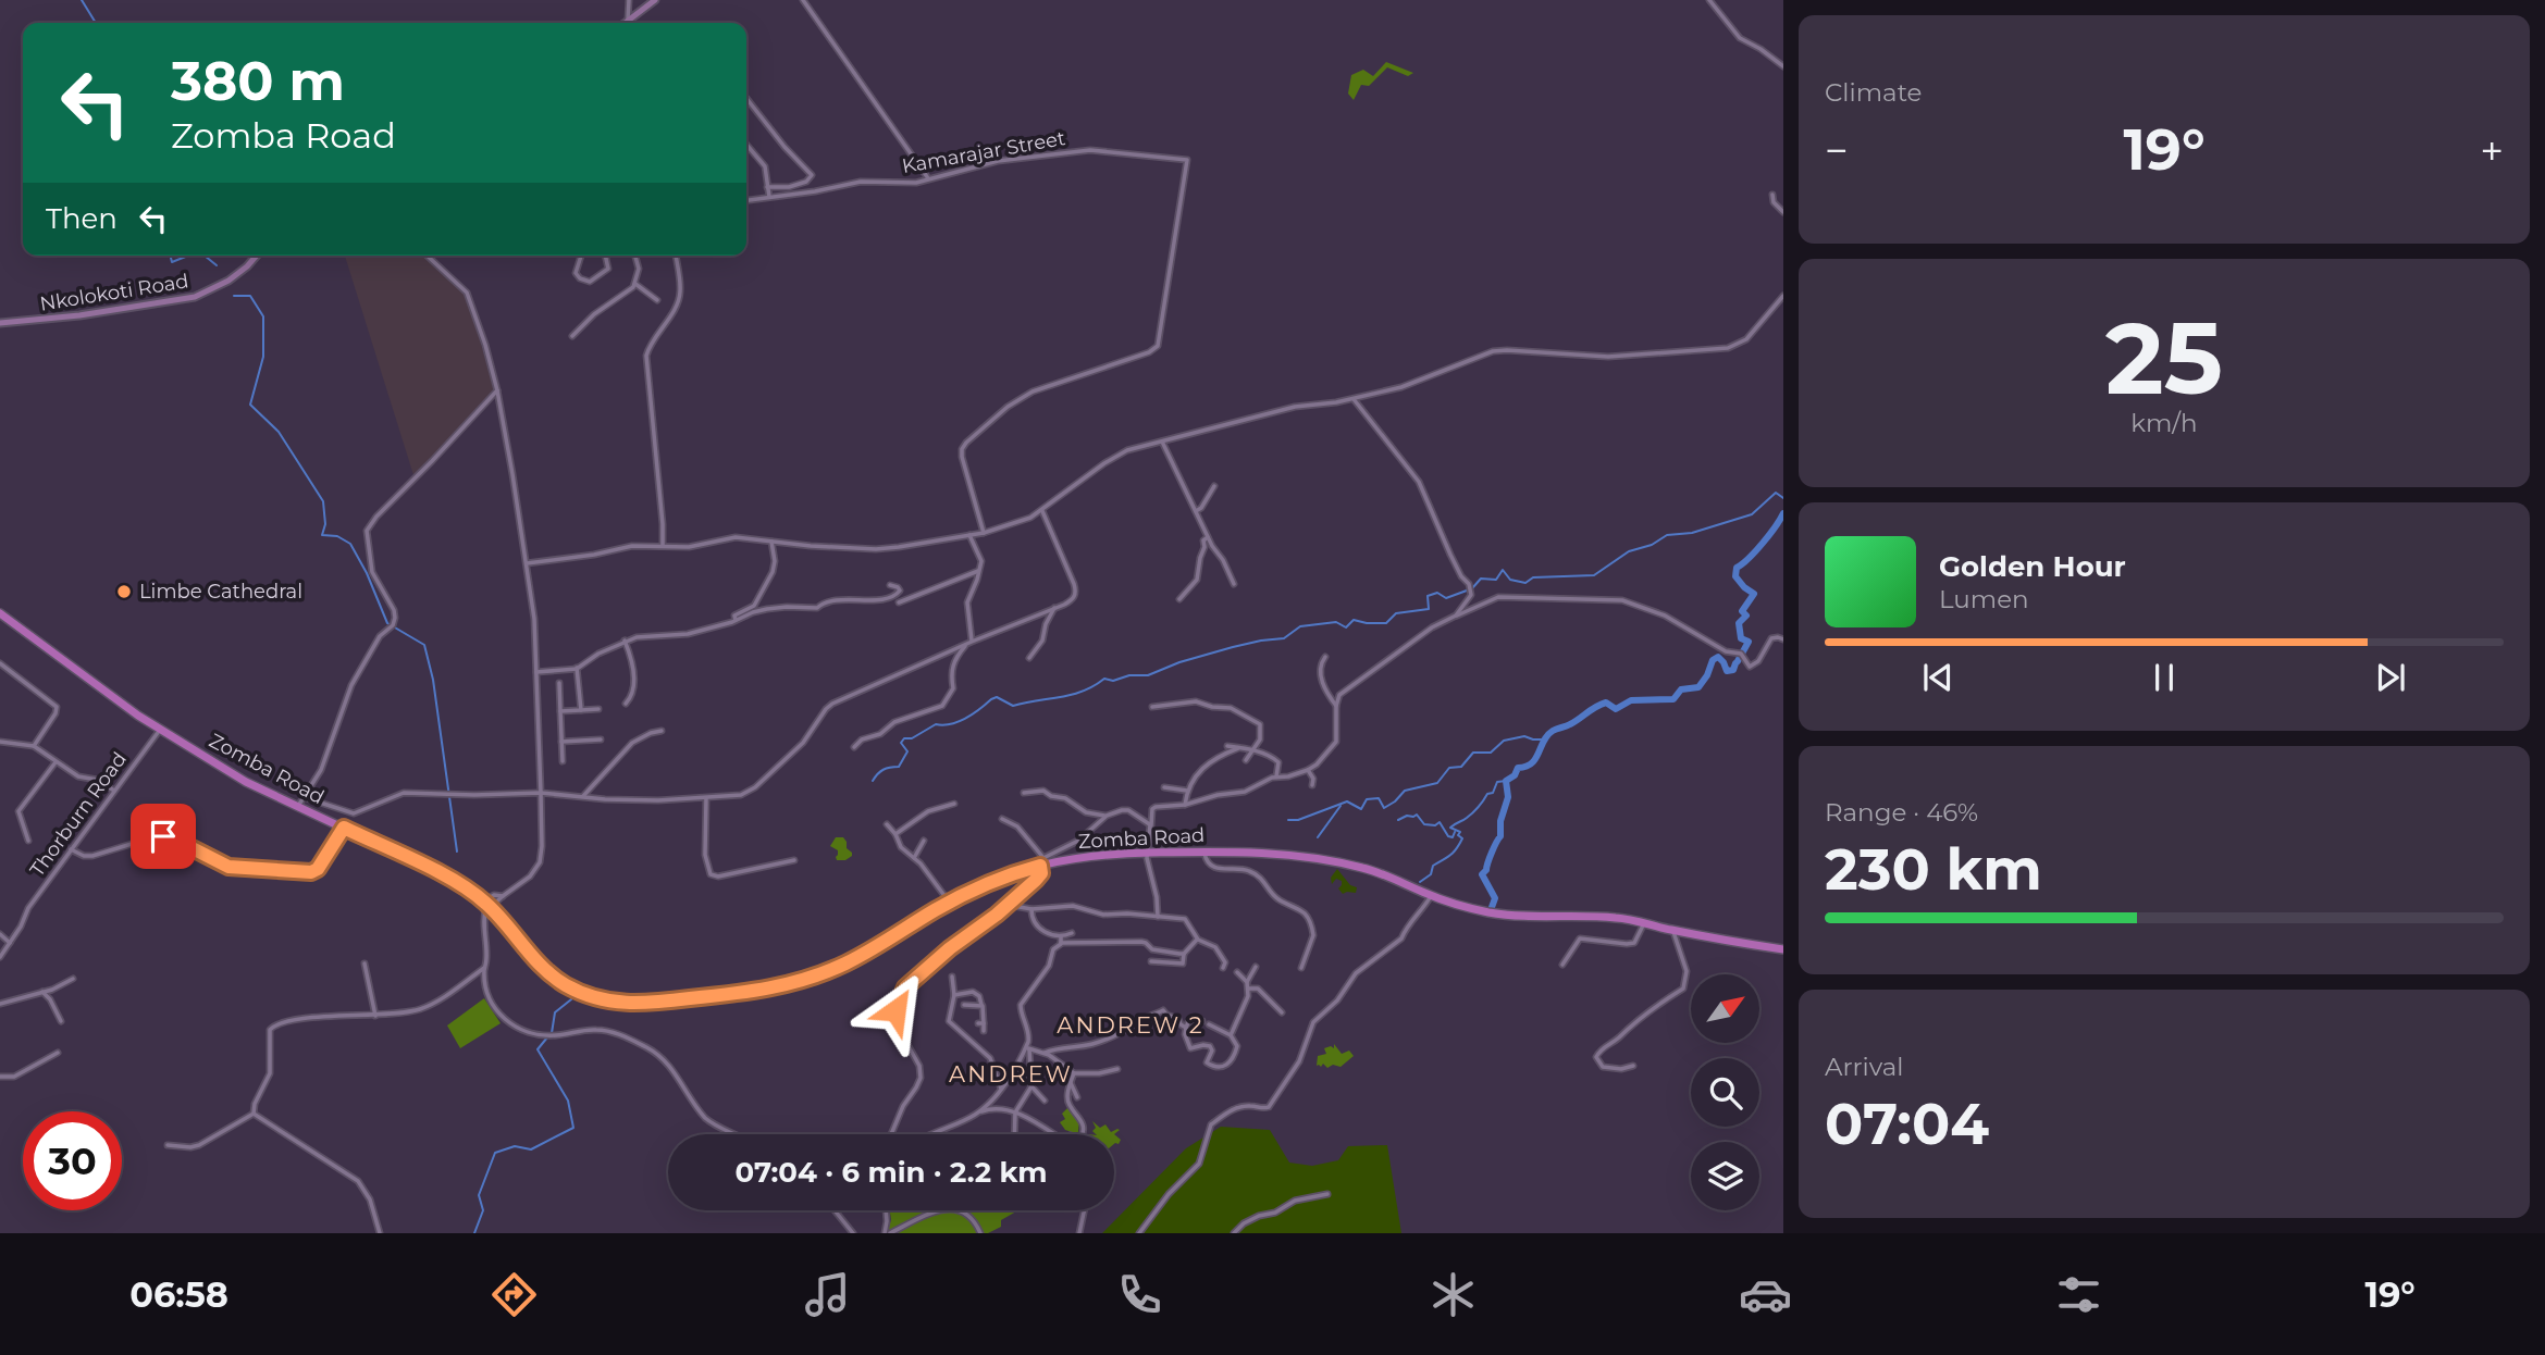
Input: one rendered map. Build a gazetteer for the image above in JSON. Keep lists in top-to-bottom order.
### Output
{
  "streets": {
    "highway": ["Zomba Road"],
    "main road": ["Nkolokoti Road"],
    "street": ["Kamarajar Street", "Thorburn Road"]
  },
  "crossings": [
    ["Zomba Road", "Thorburn Road"]
  ],
  "districts": ["ANDREW 2", "ANDREW"],
  "places": ["Limbe Cathedral"],
  "north": "top right",
  "page": {
    "tile": [
      "Climate",
      ["25", "km/h"],
      ["Range · 46%", "230 km"],
      ["Arrival", "07:04"]
    ],
    "turn": ["380 m", "Zomba Road"],
    "heat": ["−", "19°", "+"],
    "then": "Then",
    "song": ["Golden Hour", "Lumen"],
    "limit": "30",
    "trip": "07:04 · 6 min · 2.2 km",
    "tabs": ["06:58", "19°"]
  }
}
